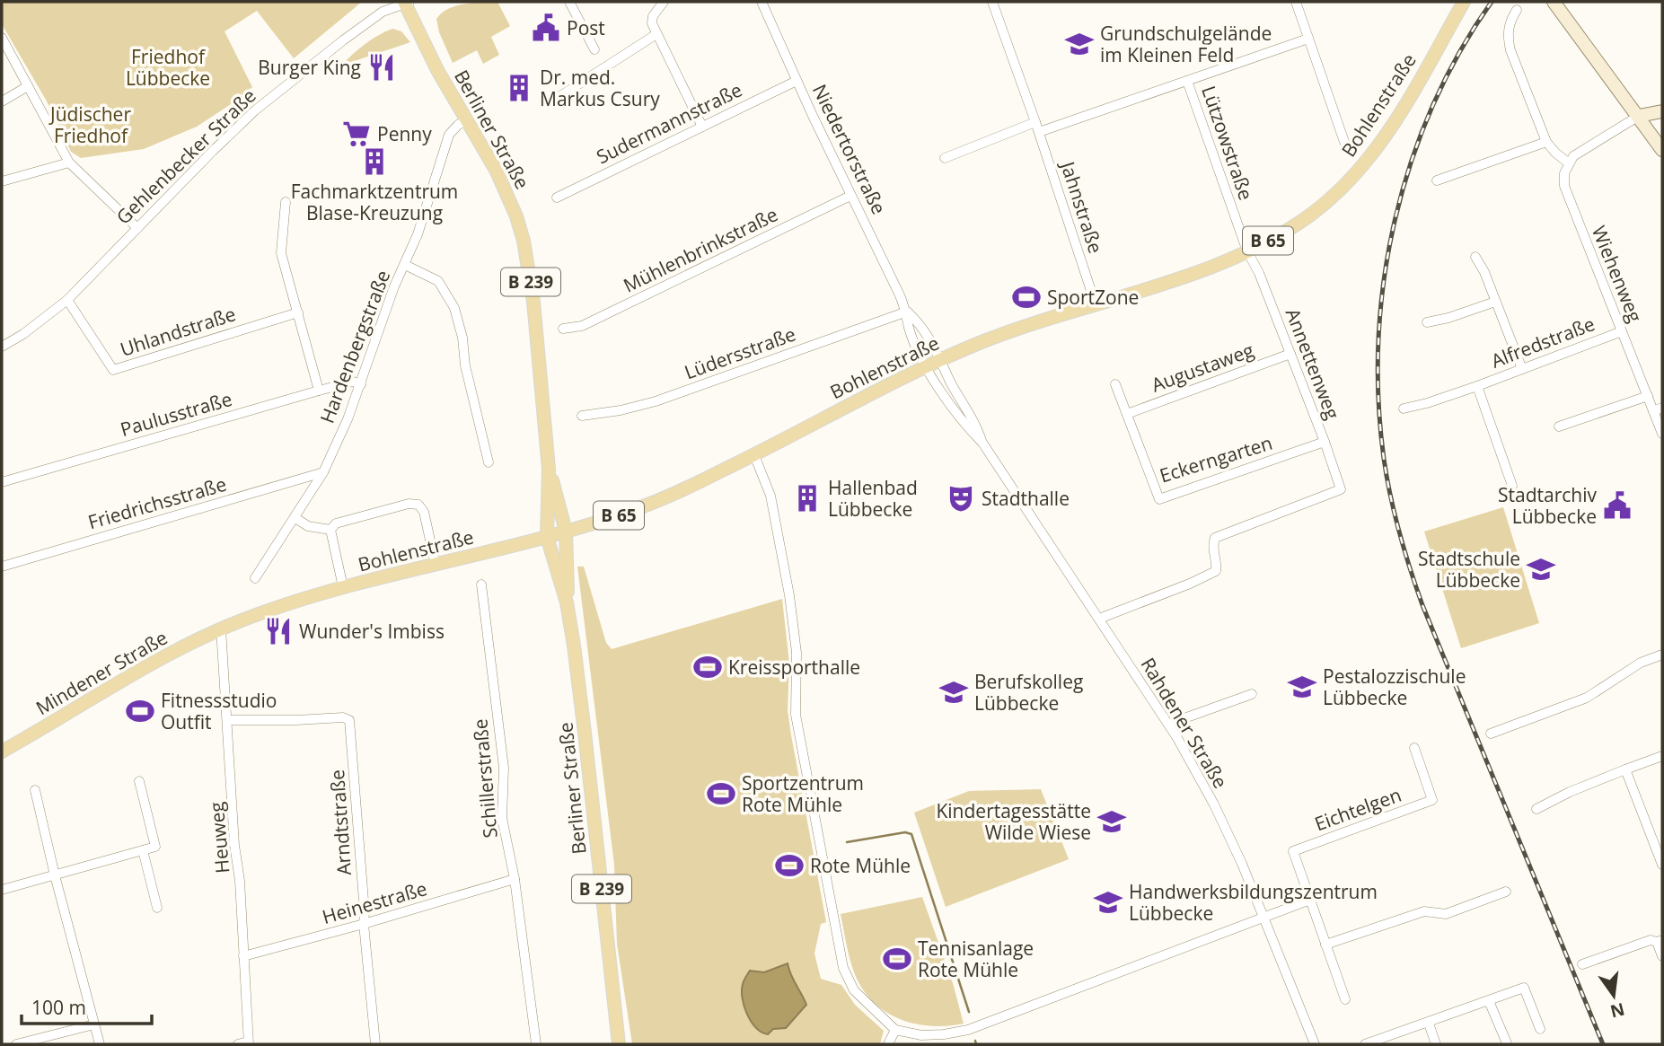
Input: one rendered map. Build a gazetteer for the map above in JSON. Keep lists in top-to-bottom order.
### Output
{
  "streets": {
    "main road": [
      "Bohlenstraße",
      "Berliner Straße",
      "B 65",
      "B 239",
      "Mindener Straße"
    ],
    "street": [
      "Sudermannstraße",
      "Lützowstraße",
      "Niedertorstraße",
      "Gehlenbecker Straße",
      "Jahnstraße",
      "Mühlenbrinkstraße",
      "Wiehenweg",
      "Uhlandstraße",
      "Alfredstraße",
      "Hardenbergstraße",
      "Lüdersstraße",
      "Annettenweg",
      "Augustaweg",
      "Paulusstraße",
      "Eckerngarten",
      "Friedrichsstraße",
      "Rahdener Straße",
      "Schillerstraße",
      "Eichtelgen",
      "Arndtstraße",
      "Heuweg",
      "Heinestraße"
    ]
  },
  "crossings": [
    ["Bohlenstraße", "Berliner Straße"],
    ["Bohlenstraße", "Lützowstraße"],
    ["Bohlenstraße", "Niedertorstraße"],
    ["Bohlenstraße", "Jahnstraße"],
    ["Bohlenstraße", "Annettenweg"],
    ["Bohlenstraße", "Mindener Straße"],
    ["Bohlenstraße", "Rahdener Straße"],
    ["Bohlenstraße", "Heuweg"],
    ["Sudermannstraße", "Niedertorstraße"],
    ["Berliner Straße", "Gehlenbecker Straße"],
    ["Berliner Straße", "Hardenbergstraße"],
    ["Lützowstraße", "Jahnstraße"],
    ["Lützowstraße", "Annettenweg"],
    ["Niedertorstraße", "Mühlenbrinkstraße"],
    ["Niedertorstraße", "Lüdersstraße"],
    ["Niedertorstraße", "Rahdener Straße"],
    ["Gehlenbecker Straße", "Uhlandstraße"],
    ["Wiehenweg", "Alfredstraße"],
    ["Hardenbergstraße", "Paulusstraße"],
    ["Hardenbergstraße", "Friedrichsstraße"],
    ["Annettenweg", "Augustaweg"],
    ["Annettenweg", "Eckerngarten"],
    ["Annettenweg", "Rahdener Straße"],
    ["Augustaweg", "Eckerngarten"],
    ["Mindener Straße", "Heuweg"],
    ["Schillerstraße", "Heinestraße"],
    ["Arndtstraße", "Heuweg"],
    ["Arndtstraße", "Heinestraße"],
    ["Heuweg", "Heinestraße"]
  ],
  "parks": ["Friedhof Lübbecke", "Jüdischer Friedhof"],
  "places": {
    "public building": ["Post", "Stadtarchiv Lübbecke"],
    "school or university": [
      "Grundschulgelände im Kleinen Feld",
      "Stadtschule Lübbecke",
      "Pestalozzischule Lübbecke",
      "Berufskolleg Lübbecke",
      "Kindertagesstätte Wilde Wiese",
      "Handwerksbildungszentrum Lübbecke"
    ],
    "restaurant": ["Burger King", "Wunder's Imbiss"],
    "building": ["Dr. med. Markus Csury", "Fachmarktzentrum Blase-Kreuzung", "Hallenbad Lübbecke"],
    "supermarket": ["Penny"],
    "sports": [
      "SportZone",
      "Kreissporthalle",
      "Fitnessstudio Outfit",
      "Sportzentrum Rote Mühle",
      "Rote Mühle",
      "Tennisanlage Rote Mühle"
    ],
    "theatre": ["Stadthalle"]
  },
  "scale_bar": "100 m",
  "north": "bottom"
}
